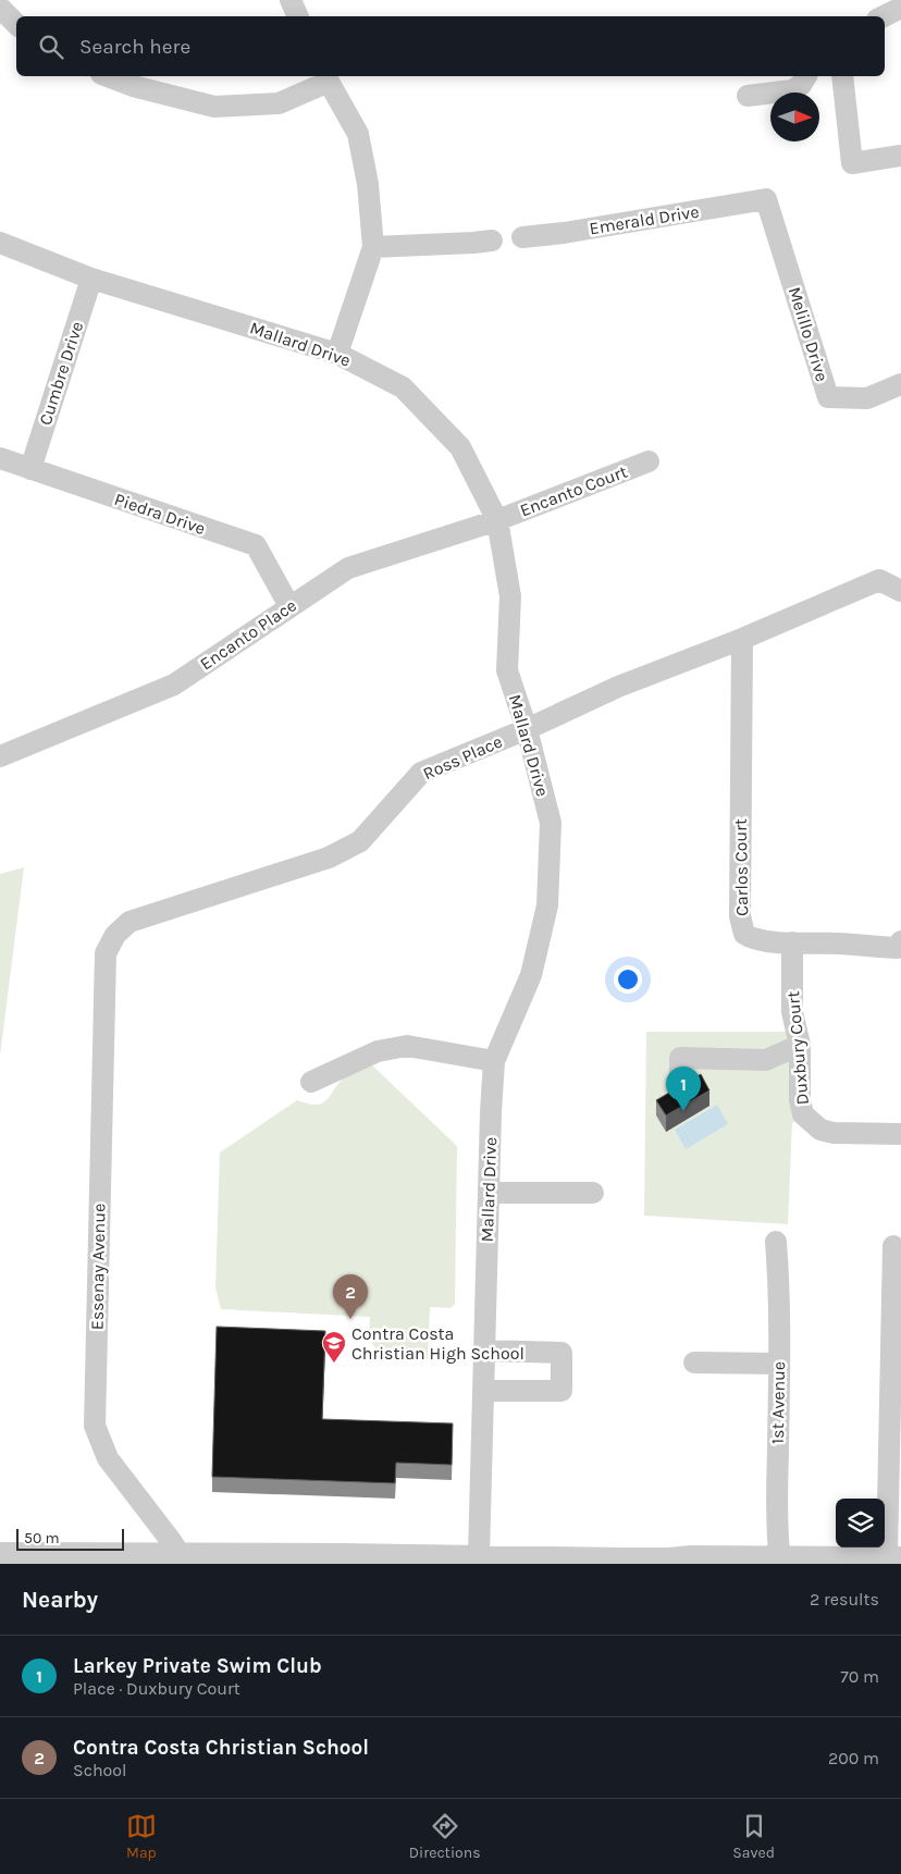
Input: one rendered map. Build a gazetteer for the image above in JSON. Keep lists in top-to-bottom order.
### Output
{
  "streets": {
    "street": [
      "Emerald Drive",
      "Melillo Drive",
      "Mallard Drive",
      "Cumbre Drive",
      "Encanto Court",
      "Piedra Drive",
      "Encanto Place",
      "Ross Place",
      "Carlos Court",
      "Duxbury Court",
      "Essenay Avenue",
      "1st Avenue"
    ]
  },
  "crossings": [
    ["Emerald Drive", "Melillo Drive"],
    ["Mallard Drive", "Cumbre Drive"],
    ["Mallard Drive", "Encanto Court"],
    ["Mallard Drive", "Encanto Place"],
    ["Mallard Drive", "Ross Place"],
    ["Cumbre Drive", "Piedra Drive"],
    ["Encanto Court", "Encanto Place"],
    ["Piedra Drive", "Encanto Place"],
    ["Ross Place", "Carlos Court"],
    ["Ross Place", "Essenay Avenue"],
    ["Carlos Court", "Duxbury Court"]
  ],
  "places": {
    "school or university": ["Contra Costa Christian High School"]
  },
  "scale_bar": "50 m",
  "north": "right",
  "page": {
    "search": "Search here",
    "pins": ["1", "2"],
    "scale": "50 m",
    "heading": ["Nearby", "2 results"],
    "list": [
      {
        "mark": "1",
        "name": "Larkey Private Swim Club",
        "note": "Place · Duxbury Court",
        "value": "70 m"
      },
      {
        "mark": "2",
        "name": "Contra Costa Christian School",
        "note": "School",
        "value": "200 m"
      }
    ],
    "nav": ["Map", "Directions", "Saved"]
  }
}
